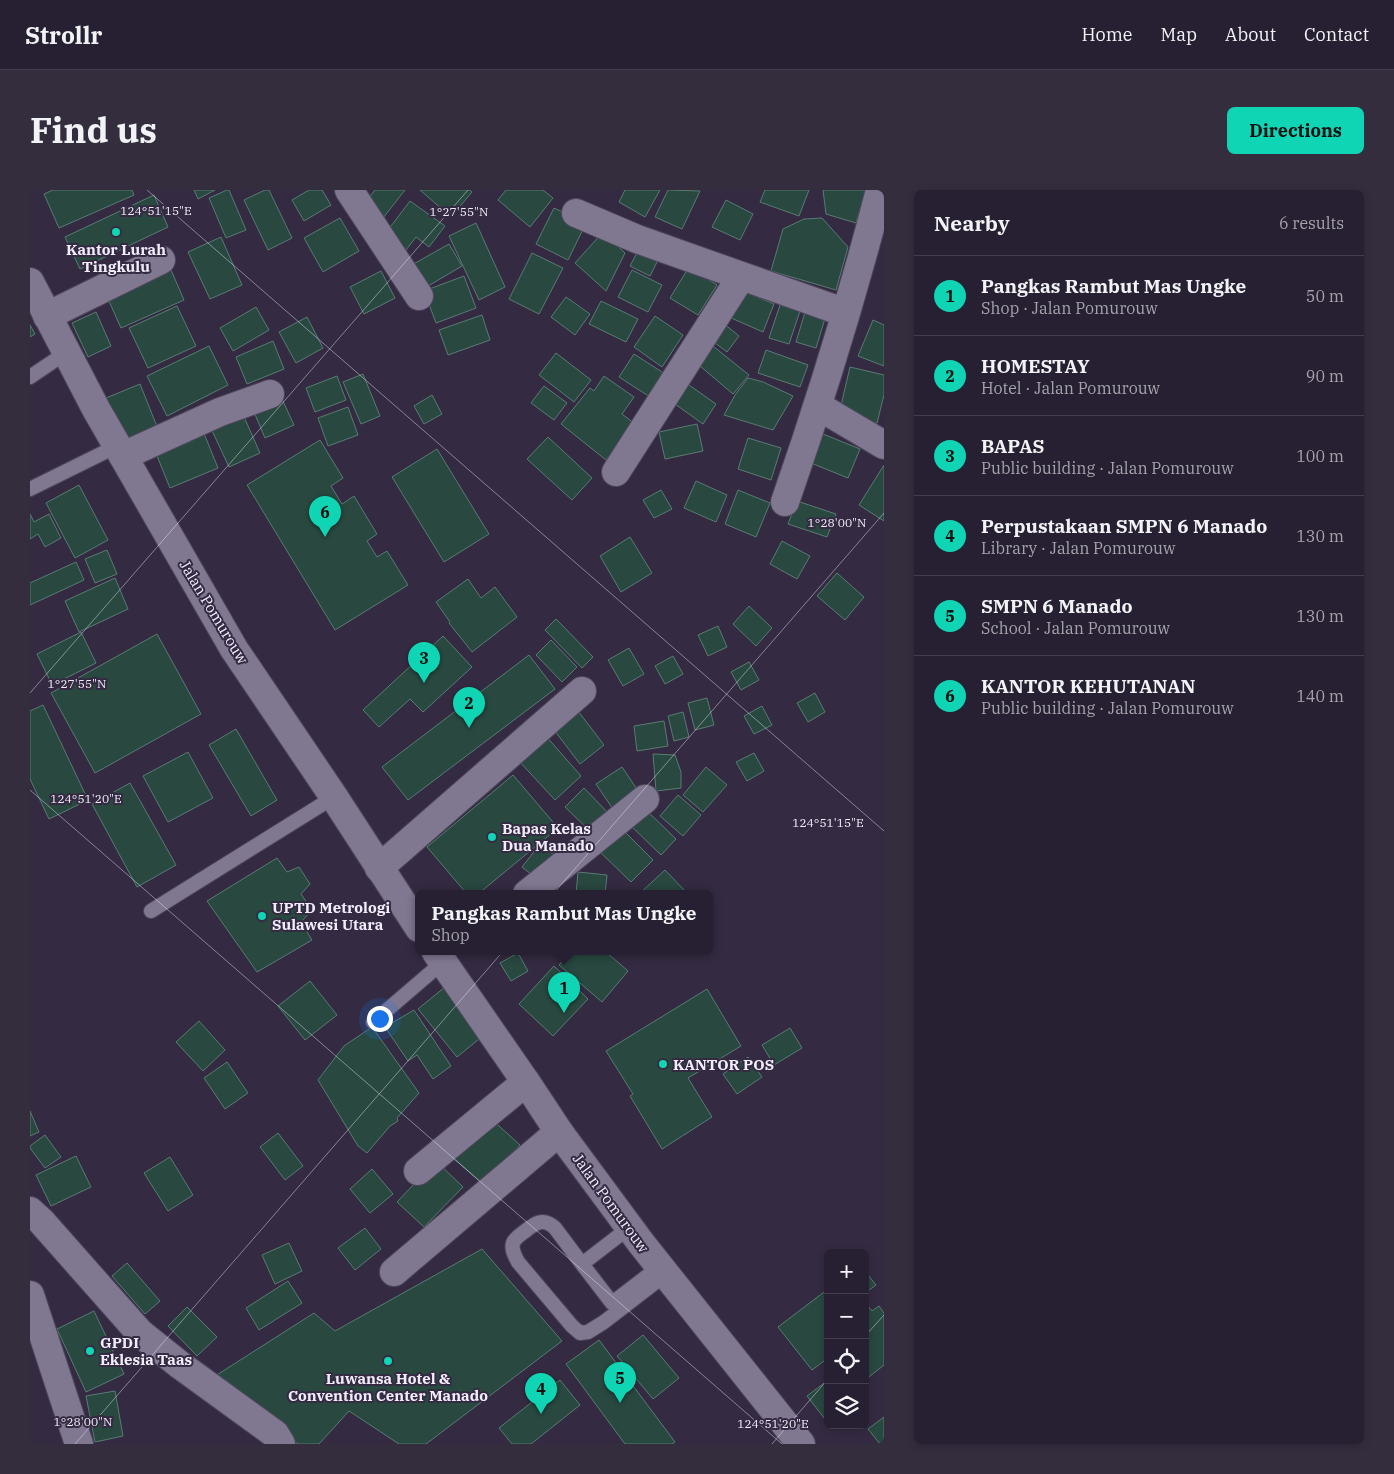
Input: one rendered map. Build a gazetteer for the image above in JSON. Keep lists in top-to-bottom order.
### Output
{
  "streets": {
    "street": ["Jalan Pomurouw"]
  },
  "places": [
    "Kantor Lurah Tingkulu",
    "Bapas Kelas Dua Manado",
    "UPTD Metrologi Sulawesi Utara",
    "KANTOR POS",
    "GPDI Eklesia Taas",
    "Luwansa Hotel & Convention Center Manado"
  ],
  "page": {
    "header": "Strollr",
    "nav": [
      "Home",
      "Map",
      "About",
      "Contact"
    ],
    "title": "Find us",
    "buttons": "Directions",
    "heading": ["Nearby", "6 results"],
    "list": [
      {
        "mark": "1",
        "name": "Pangkas Rambut Mas Ungke",
        "note": "Shop · Jalan Pomurouw",
        "value": "50 m"
      },
      {
        "mark": "2",
        "name": "HOMESTAY",
        "note": "Hotel · Jalan Pomurouw",
        "value": "90 m"
      },
      {
        "mark": "3",
        "name": "BAPAS",
        "note": "Public building · Jalan Pomurouw",
        "value": "100 m"
      },
      {
        "mark": "4",
        "name": "Perpustakaan SMPN 6 Manado",
        "note": "Library · Jalan Pomurouw",
        "value": "130 m"
      },
      {
        "mark": "5",
        "name": "SMPN 6 Manado",
        "note": "School · Jalan Pomurouw",
        "value": "130 m"
      },
      {
        "mark": "6",
        "name": "KANTOR KEHUTANAN",
        "note": "Public building · Jalan Pomurouw",
        "value": "140 m"
      }
    ],
    "pins": [
      "6",
      "3",
      "2",
      "1",
      "5",
      "4"
    ],
    "popup": ["Pangkas Rambut Mas Ungke", "Shop"],
    "map_buttons": ["+", "−"]
  },
  "coordinates": [
    "124°51'15\"E",
    "1°27'55\"N",
    "1°28'00\"N",
    "124°51'20\"E"
  ]
}
